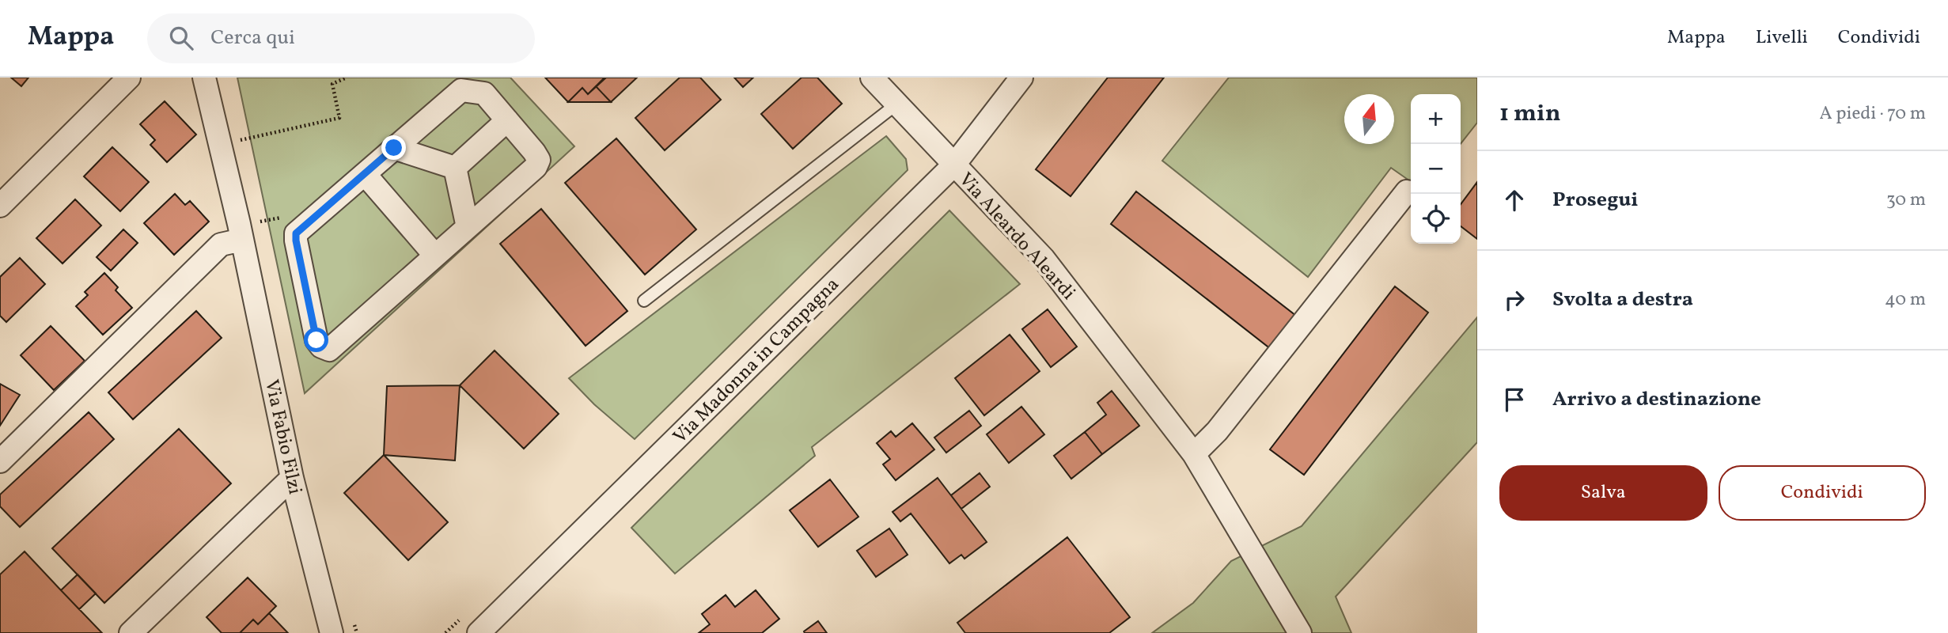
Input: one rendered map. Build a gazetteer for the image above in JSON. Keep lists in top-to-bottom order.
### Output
{
  "streets": {
    "street": ["Via Aleardo Aleardi", "Via Madonna in Campagna", "Via Fabio Filzi"]
  },
  "crossings": [
    ["Via Aleardo Aleardi", "Via Madonna in Campagna"]
  ],
  "north": "top",
  "page": {
    "header": "Mappa",
    "search": "Cerca qui",
    "nav": ["Mappa", "Livelli", "Condividi"],
    "heading": ["1 min", "A piedi · 70 m"],
    "map_buttons": ["+", "−"],
    "list": [
      ["Prosegui", "30 m"],
      ["Svolta a destra", "40 m"],
      "Arrivo a destinazione"
    ],
    "buttons": ["Salva", "Condividi"]
  }
}
